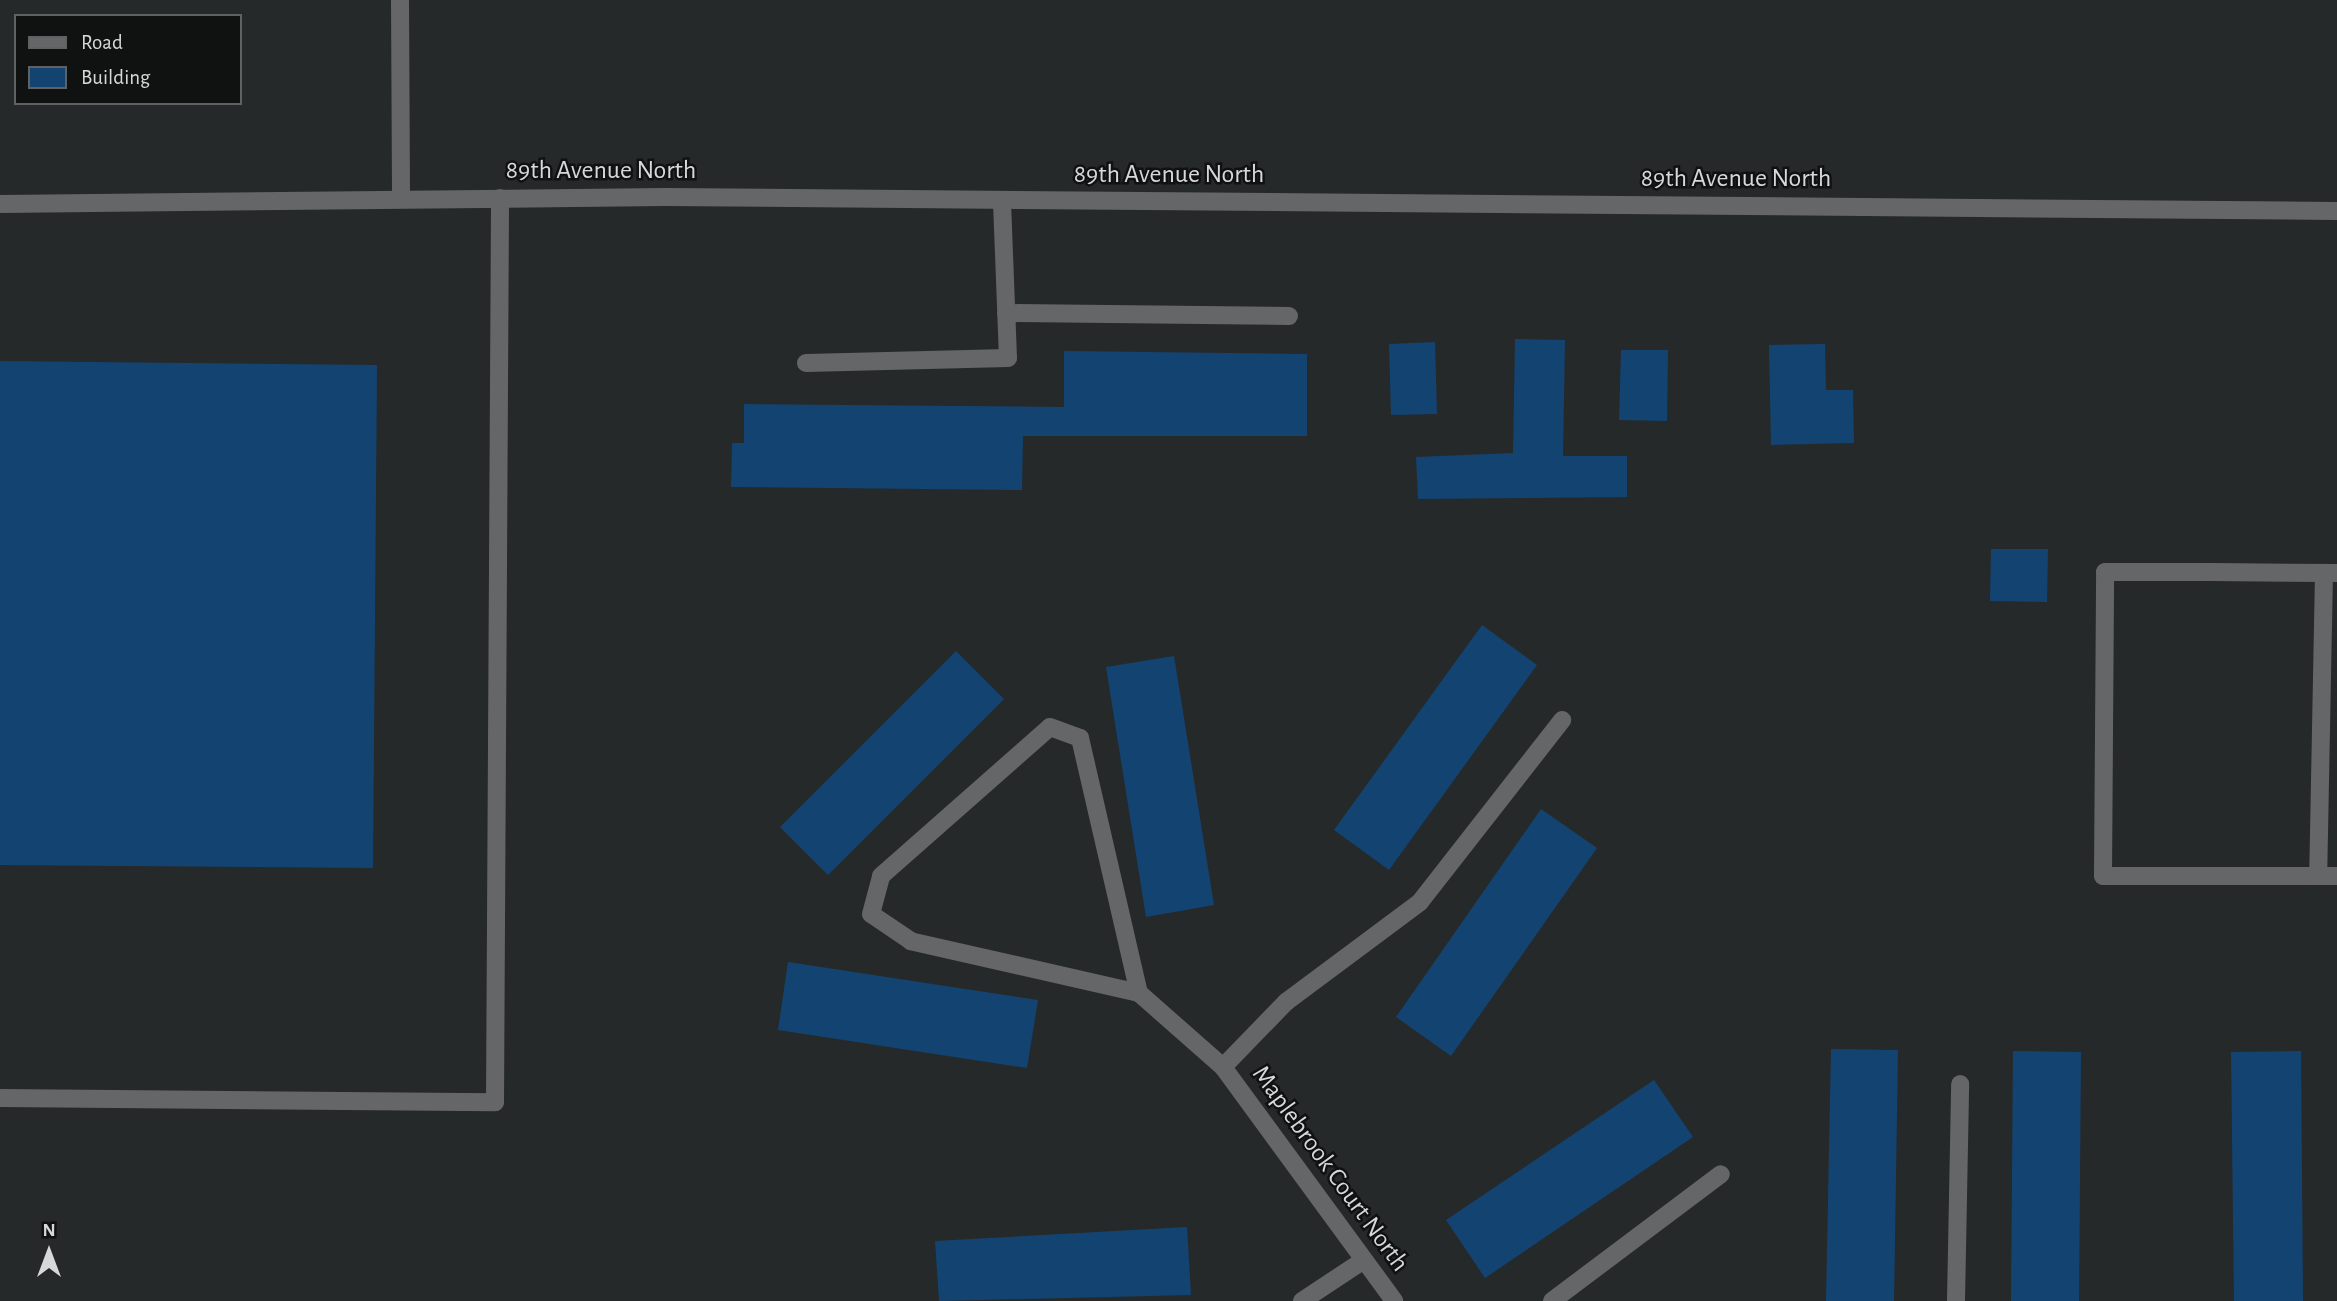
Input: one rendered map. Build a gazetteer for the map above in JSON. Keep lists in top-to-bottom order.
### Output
{
  "streets": {
    "street": ["89th Avenue North", "Maplebrook Court North"]
  },
  "legend": ["Road", "Building"],
  "north": "top"
}
